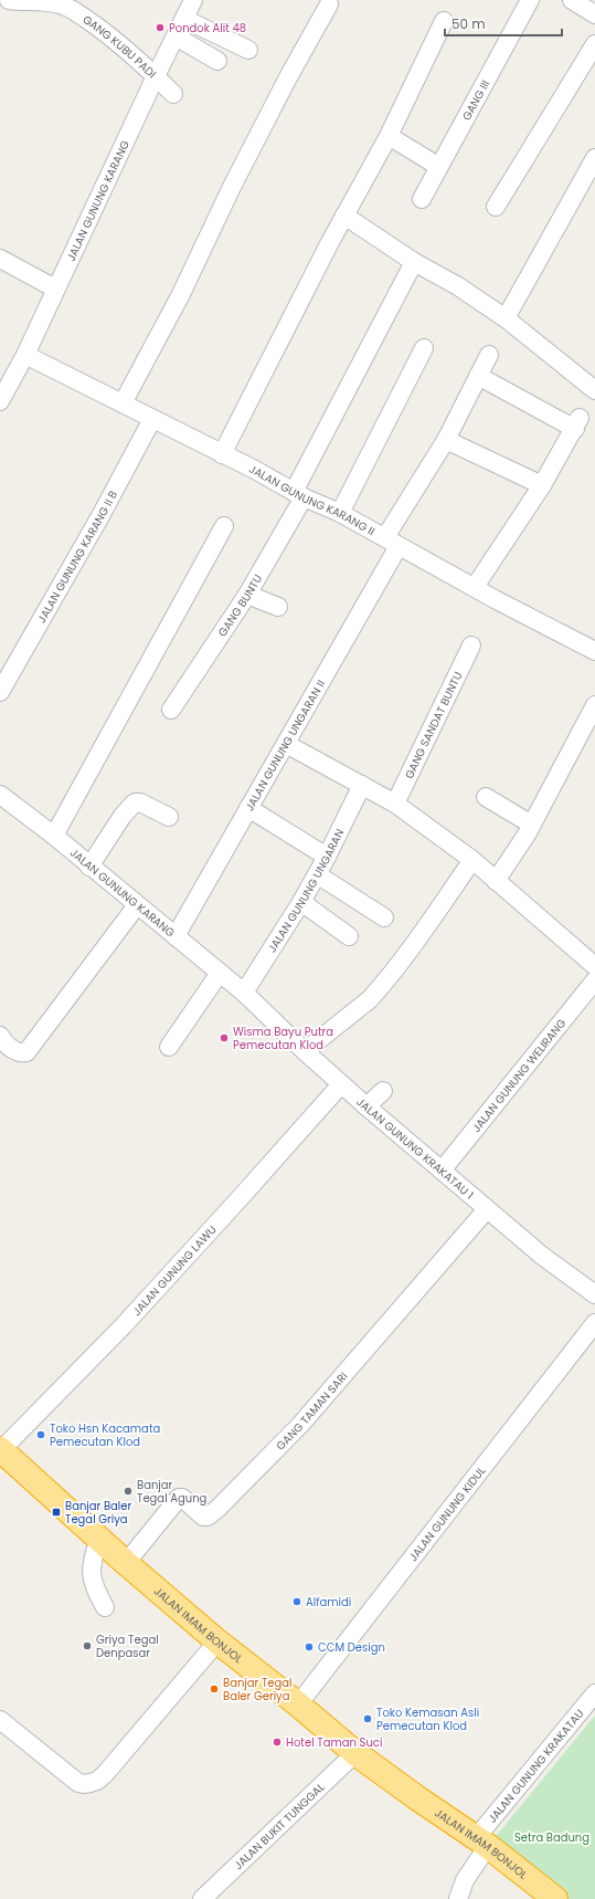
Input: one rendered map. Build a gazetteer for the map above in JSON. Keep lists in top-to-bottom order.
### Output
{
  "streets": {
    "highway": ["JALAN IMAM BONJOL"],
    "street": [
      "GANG KUBU PADI",
      "GANG III",
      "JALAN GUNUNG KARANG",
      "JALAN GUNUNG KARANG II",
      "JALAN GUNUNG KARANG II B",
      "GANG BUNTU",
      "GANG SANDAT BUNTU",
      "JALAN GUNUNG UNGARAN II",
      "JALAN GUNUNG UNGARAN",
      "JALAN GUNUNG WELIRANG",
      "JALAN GUNUNG KRAKATAU 1",
      "JALAN GUNUNG LAWU",
      "GANG TAMAN SARI",
      "JALAN GUNUNG KIDUL",
      "JALAN GUNUNG KRAKATAU",
      "JALAN BUKIT TUNGGAL"
    ]
  },
  "crossings": [
    ["GANG KUBU PADI", "JALAN GUNUNG KARANG"],
    ["JALAN GUNUNG KARANG", "JALAN GUNUNG KARANG II"],
    ["JALAN GUNUNG KARANG", "JALAN GUNUNG UNGARAN II"],
    ["JALAN GUNUNG KARANG", "JALAN GUNUNG UNGARAN"],
    ["JALAN GUNUNG KARANG", "JALAN GUNUNG KRAKATAU 1"],
    ["JALAN GUNUNG KARANG II", "JALAN GUNUNG KARANG II B"],
    ["JALAN GUNUNG KARANG II", "GANG BUNTU"],
    ["JALAN GUNUNG UNGARAN", "JALAN GUNUNG KRAKATAU 1"],
    ["JALAN GUNUNG WELIRANG", "JALAN GUNUNG KRAKATAU 1"],
    ["JALAN GUNUNG KRAKATAU 1", "JALAN GUNUNG LAWU"],
    ["JALAN GUNUNG KRAKATAU 1", "GANG TAMAN SARI"],
    ["JALAN GUNUNG LAWU", "JALAN IMAM BONJOL"],
    ["GANG TAMAN SARI", "JALAN IMAM BONJOL"],
    ["JALAN GUNUNG KIDUL", "JALAN IMAM BONJOL"],
    ["JALAN IMAM BONJOL", "JALAN GUNUNG KRAKATAU"],
    ["JALAN IMAM BONJOL", "JALAN BUKIT TUNGGAL"]
  ],
  "parks": ["Setra Badung"],
  "places": {
    "other": [
      "Pondok Alit 48",
      "Wisma Bayu Putra Pemecutan Klod",
      "Toko Hsn Kacamata Pemecutan Klod",
      "Banjar Tegal Agung",
      "Alfamidi",
      "Griya Tegal Denpasar",
      "CCM Design",
      "Banjar Tegal Baler Geriya",
      "Toko Kemasan Asli Pemecutan Klod",
      "Hotel Taman Suci"
    ],
    "transit": ["Banjar Baler Tegal Griya"]
  },
  "scale_bar": "50 m"
}
